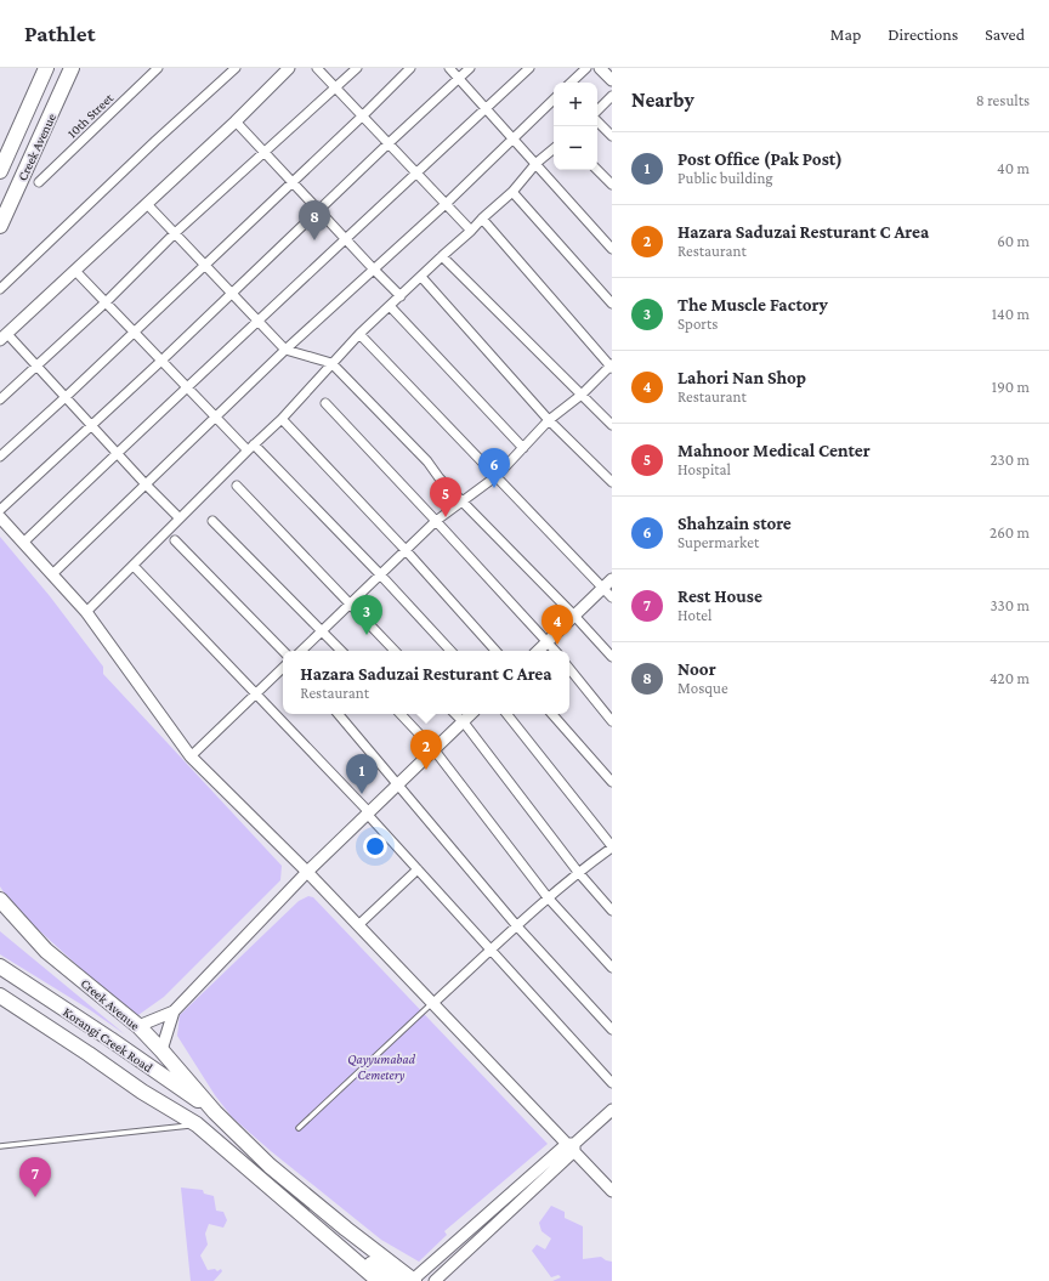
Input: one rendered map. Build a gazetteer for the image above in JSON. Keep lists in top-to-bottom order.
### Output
{
  "streets": {
    "main road": ["Creek Avenue", "Korangi Creek Road"],
    "street": ["10th Street"]
  },
  "crossings": [
    ["Creek Avenue", "Korangi Creek Road"]
  ],
  "parks": ["Qayyumabad Cemetery"],
  "page": {
    "header": "Pathlet",
    "nav": ["Map", "Directions", "Saved"],
    "heading": ["Nearby", "8 results"],
    "map_buttons": ["+", "−"],
    "list": [
      {
        "mark": "1",
        "name": "Post Office (Pak Post)",
        "note": "Public building",
        "value": "40 m"
      },
      {
        "mark": "2",
        "name": "Hazara Saduzai Resturant C Area",
        "note": "Restaurant",
        "value": "60 m"
      },
      {
        "mark": "3",
        "name": "The Muscle Factory",
        "note": "Sports",
        "value": "140 m"
      },
      {
        "mark": "4",
        "name": "Lahori Nan Shop",
        "note": "Restaurant",
        "value": "190 m"
      },
      {
        "mark": "5",
        "name": "Mahnoor Medical Center",
        "note": "Hospital",
        "value": "230 m"
      },
      {
        "mark": "6",
        "name": "Shahzain store",
        "note": "Supermarket",
        "value": "260 m"
      },
      {
        "mark": "7",
        "name": "Rest House",
        "note": "Hotel",
        "value": "330 m"
      },
      {
        "mark": "8",
        "name": "Noor",
        "note": "Mosque",
        "value": "420 m"
      }
    ],
    "pins": [
      "8",
      "6",
      "5",
      "3",
      "4",
      "2",
      "1",
      "7"
    ],
    "popup": ["Hazara Saduzai Resturant C Area", "Restaurant"]
  }
}
